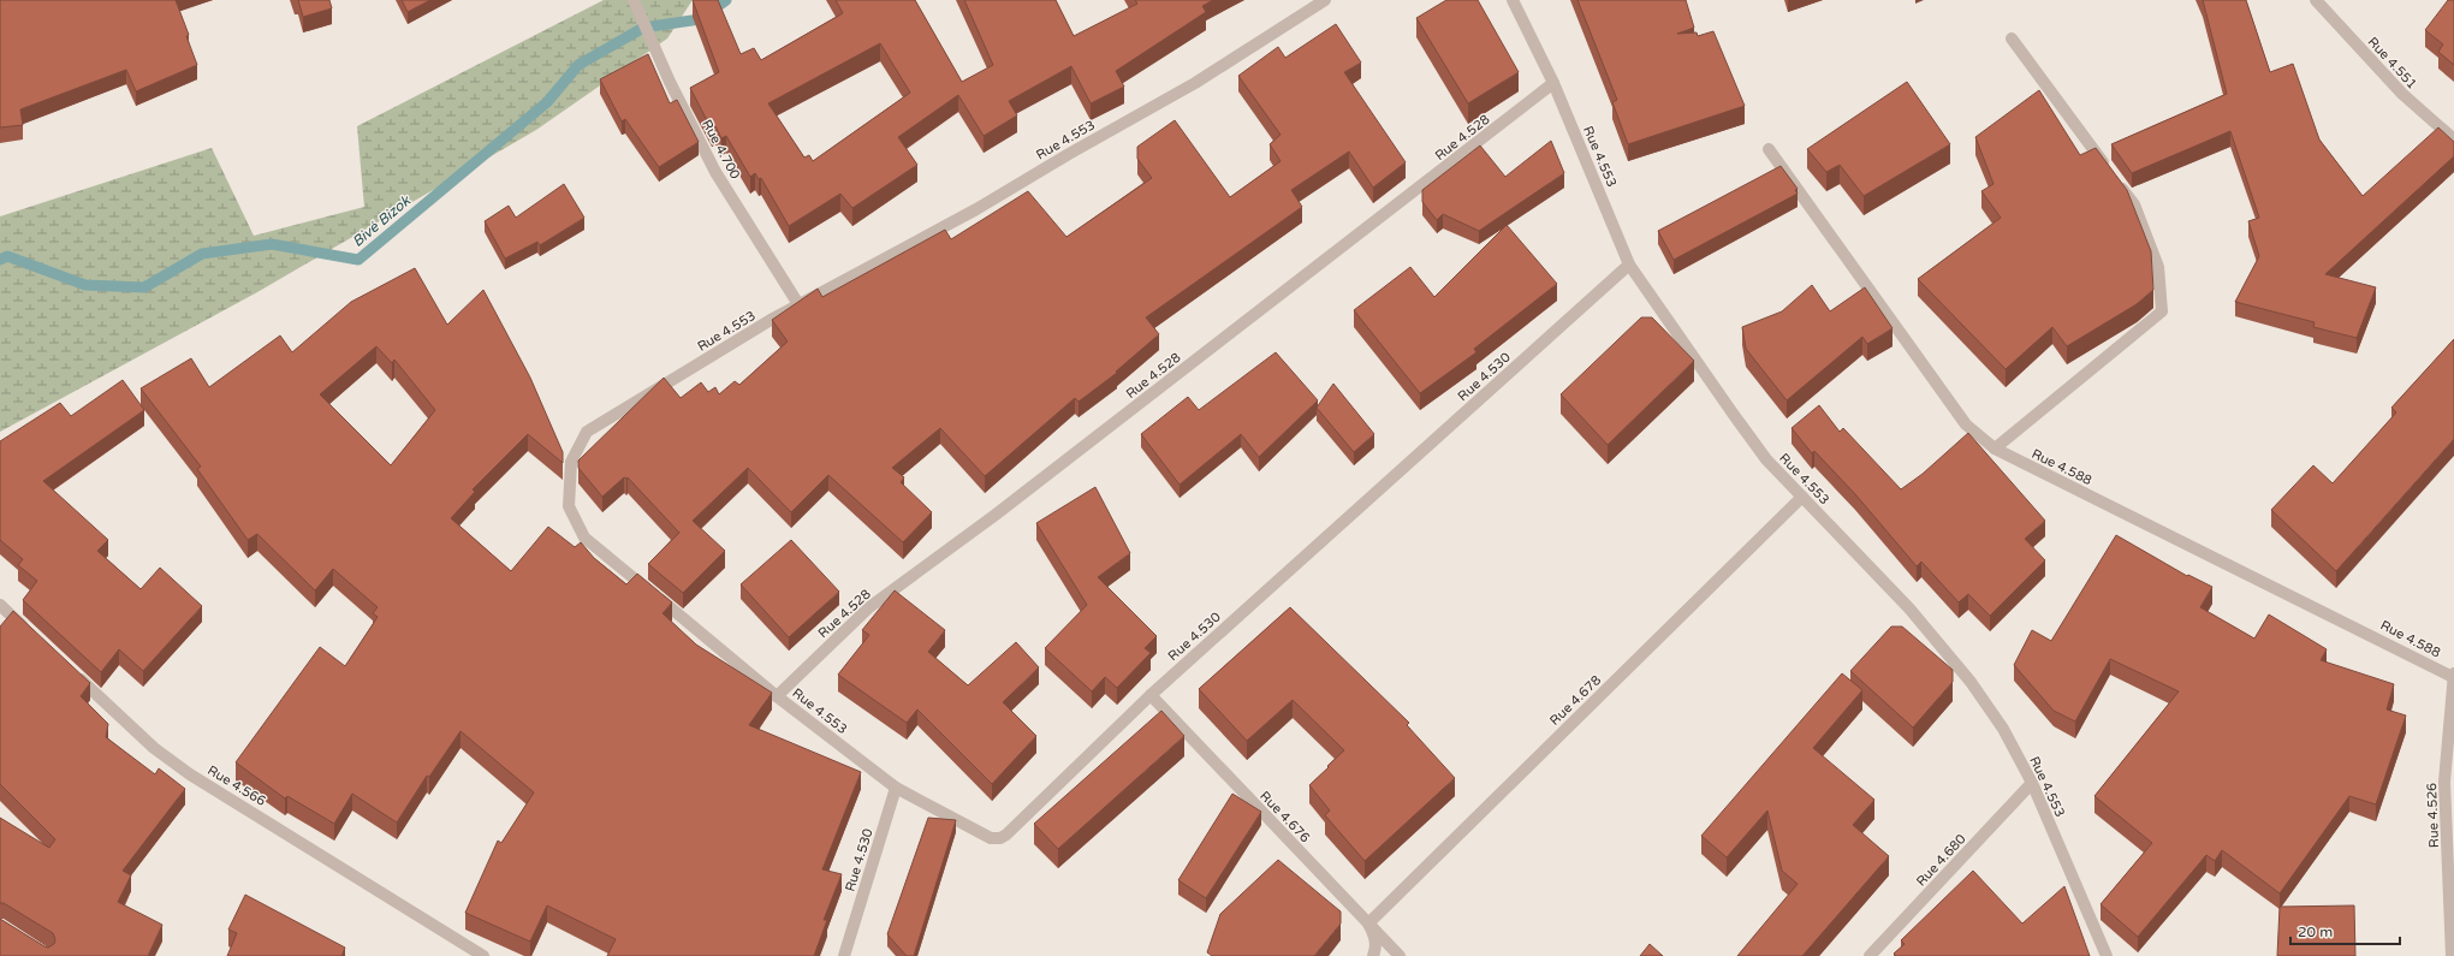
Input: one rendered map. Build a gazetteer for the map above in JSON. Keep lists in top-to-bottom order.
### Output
{
  "streets": {
    "street": [
      "Rue 4.551",
      "Rue 4.528",
      "Rue 4.553",
      "Rue 4.700",
      "Rue 4.530",
      "Rue 4.588",
      "Rue 4.678",
      "Rue 4.566",
      "Rue 4.526",
      "Rue 4.676",
      "Rue 4.680"
    ]
  },
  "crossings": [
    ["Rue 4.528", "Rue 4.553"],
    ["Rue 4.553", "Rue 4.700"],
    ["Rue 4.553", "Rue 4.530"],
    ["Rue 4.553", "Rue 4.678"],
    ["Rue 4.553", "Rue 4.680"],
    ["Rue 4.530", "Rue 4.676"],
    ["Rue 4.588", "Rue 4.526"],
    ["Rue 4.678", "Rue 4.676"]
  ],
  "water": ["Bivé Bizok"],
  "scale_bar": "20 m"
}
